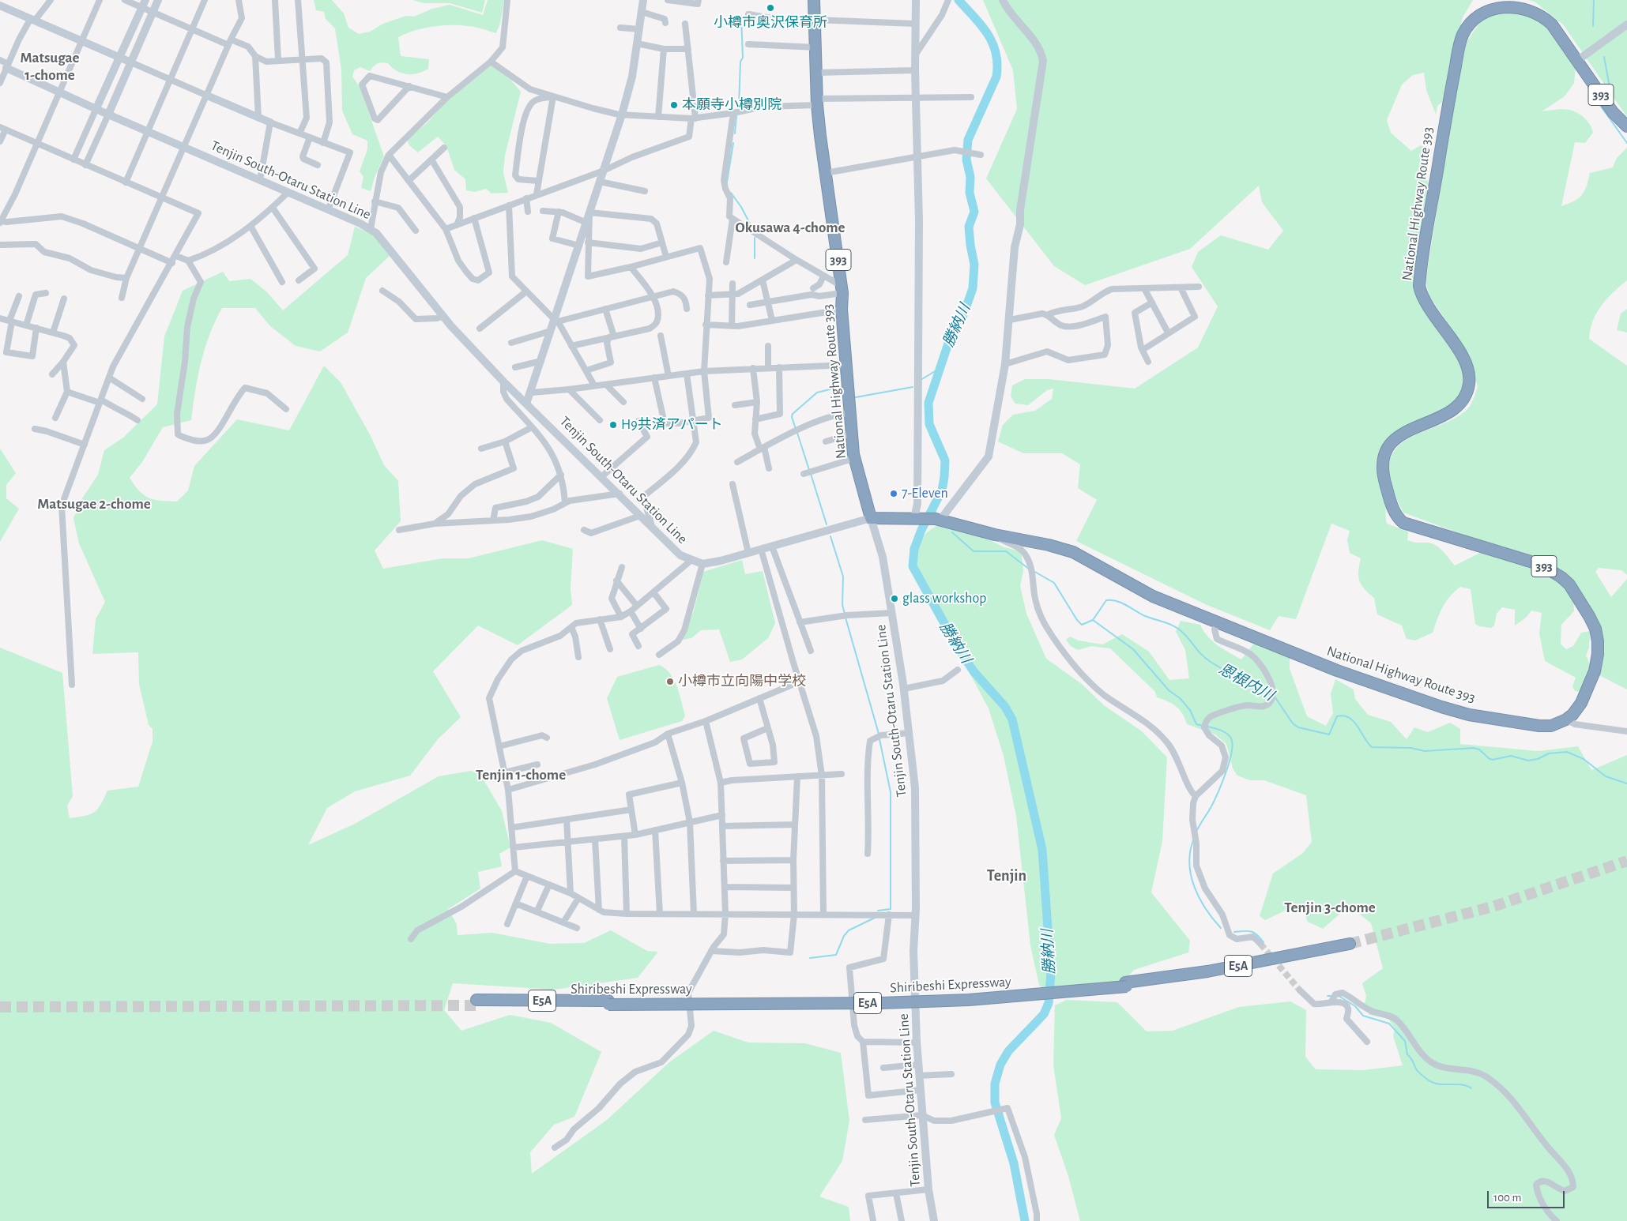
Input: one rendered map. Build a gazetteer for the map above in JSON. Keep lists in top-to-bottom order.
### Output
{
  "streets": {
    "highway": [
      "393",
      "National Highway Route 393",
      "E5A",
      "Shiribeshi Expressway"
    ],
    "main road": ["Tenjin South-Otaru Station Line"]
  },
  "crossings": [
    ["Tenjin South-Otaru Station Line", "National Highway Route 393"]
  ],
  "districts": [
    "Matsugae 1-chome",
    "Okusawa 4-chome",
    "Matsugae 2-chome",
    "Tenjin 1-chome",
    "Tenjin",
    "Tenjin 3-chome"
  ],
  "water": ["勝納川", "恩根内川"],
  "places": [
    "小樽市奥沢保育所",
    "本願寺小樽別院",
    "H9共済アパート",
    "7-Eleven",
    "glass workshop",
    "小樽市立向陽中学校"
  ],
  "scale_bar": "100 m"
}
